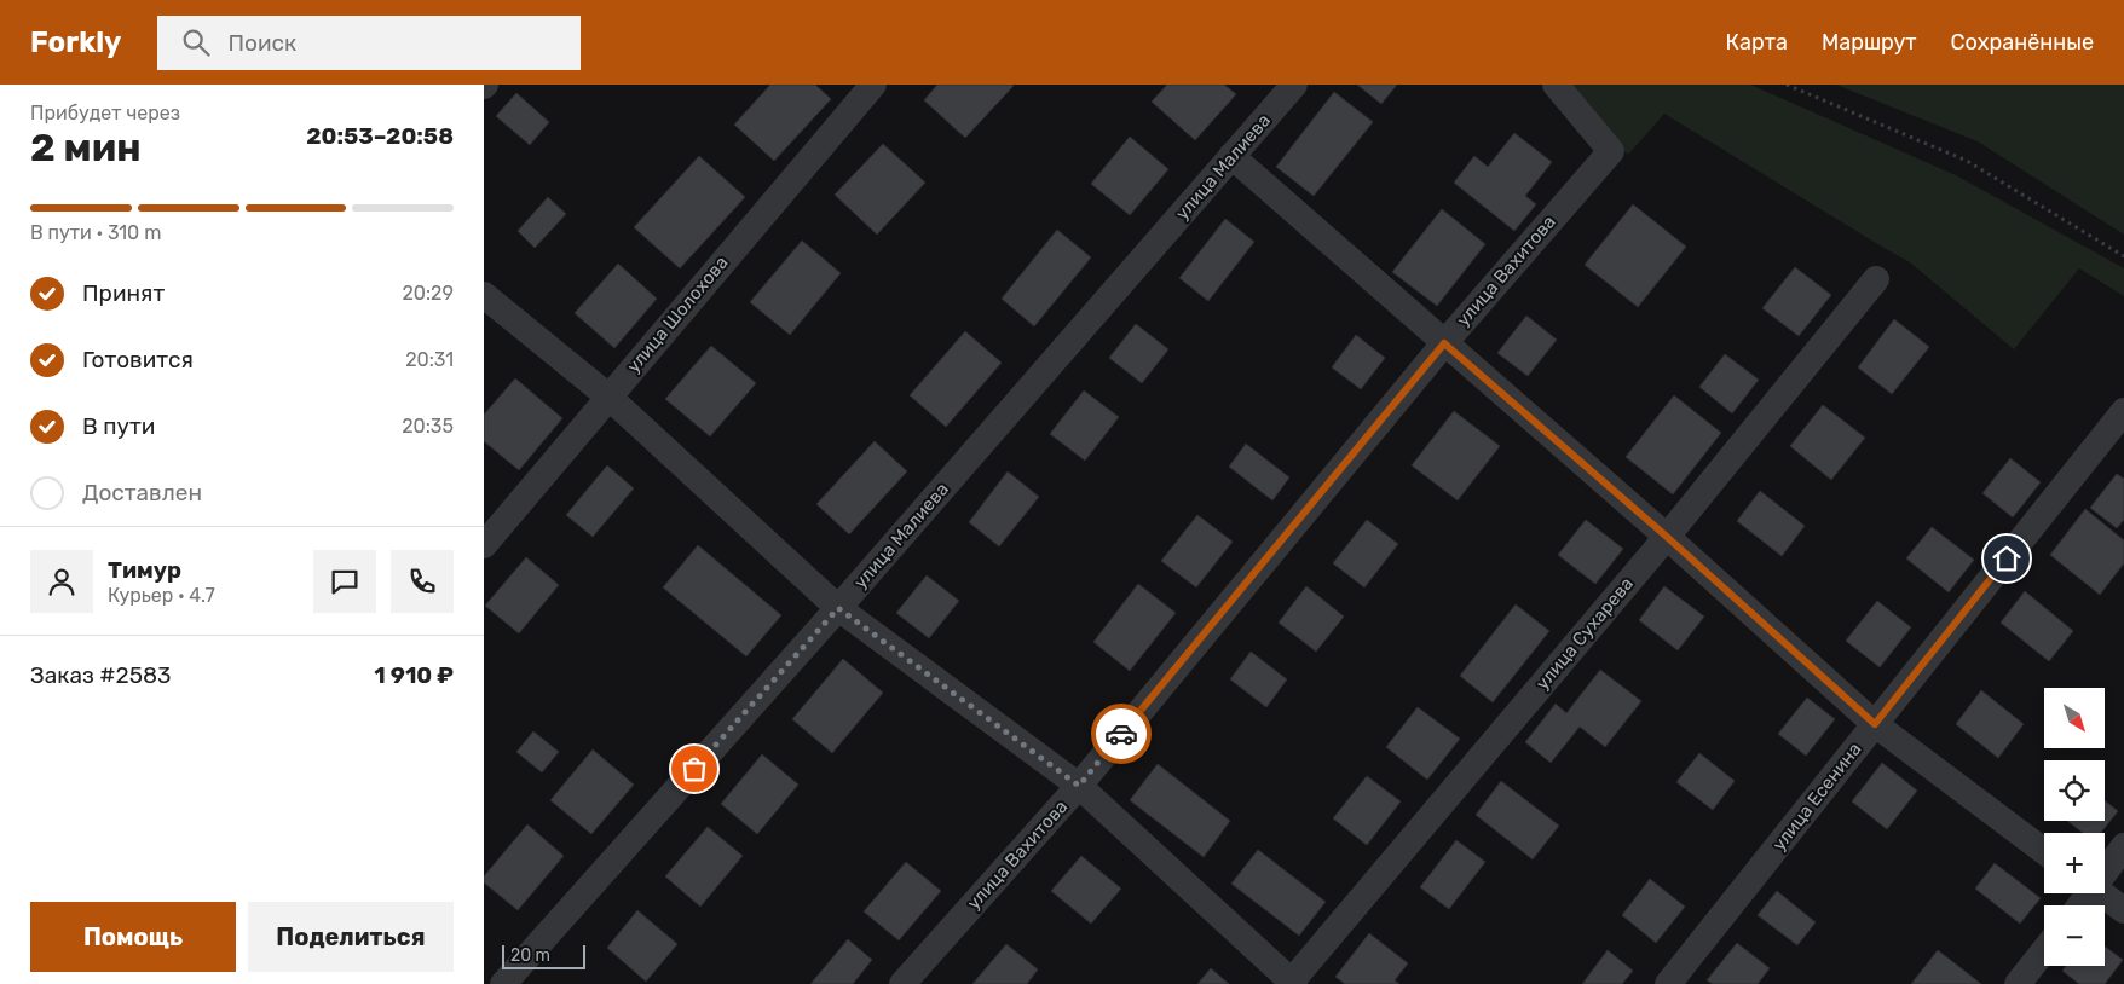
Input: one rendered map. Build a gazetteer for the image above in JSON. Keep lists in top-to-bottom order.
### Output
{
  "streets": {
    "street": [
      "улица Малиева",
      "улица Вахитова",
      "улица Шолохова",
      "улица Сухарева",
      "улица Есенина"
    ]
  },
  "scale_bar": "20 m",
  "north": "bottom right",
  "page": {
    "header": "Forkly",
    "search": "Поиск",
    "nav": ["Карта", "Маршрут", "Сохранённые"],
    "heading": ["2 мин", "Прибудет через", "20:53–20:58"],
    "panel": [
      "Тимур",
      "Курьер · 4.7",
      "Заказ #2583",
      "1 910 ₽"
    ],
    "bar": "В пути · 310 m",
    "list": [
      ["Принят", "20:29"],
      ["Готовится", "20:31"],
      ["В пути", "20:35"],
      "Доставлен"
    ],
    "map_buttons": ["+", "−"],
    "buttons": ["Помощь", "Поделиться"],
    "scale": "20 m"
  }
}
